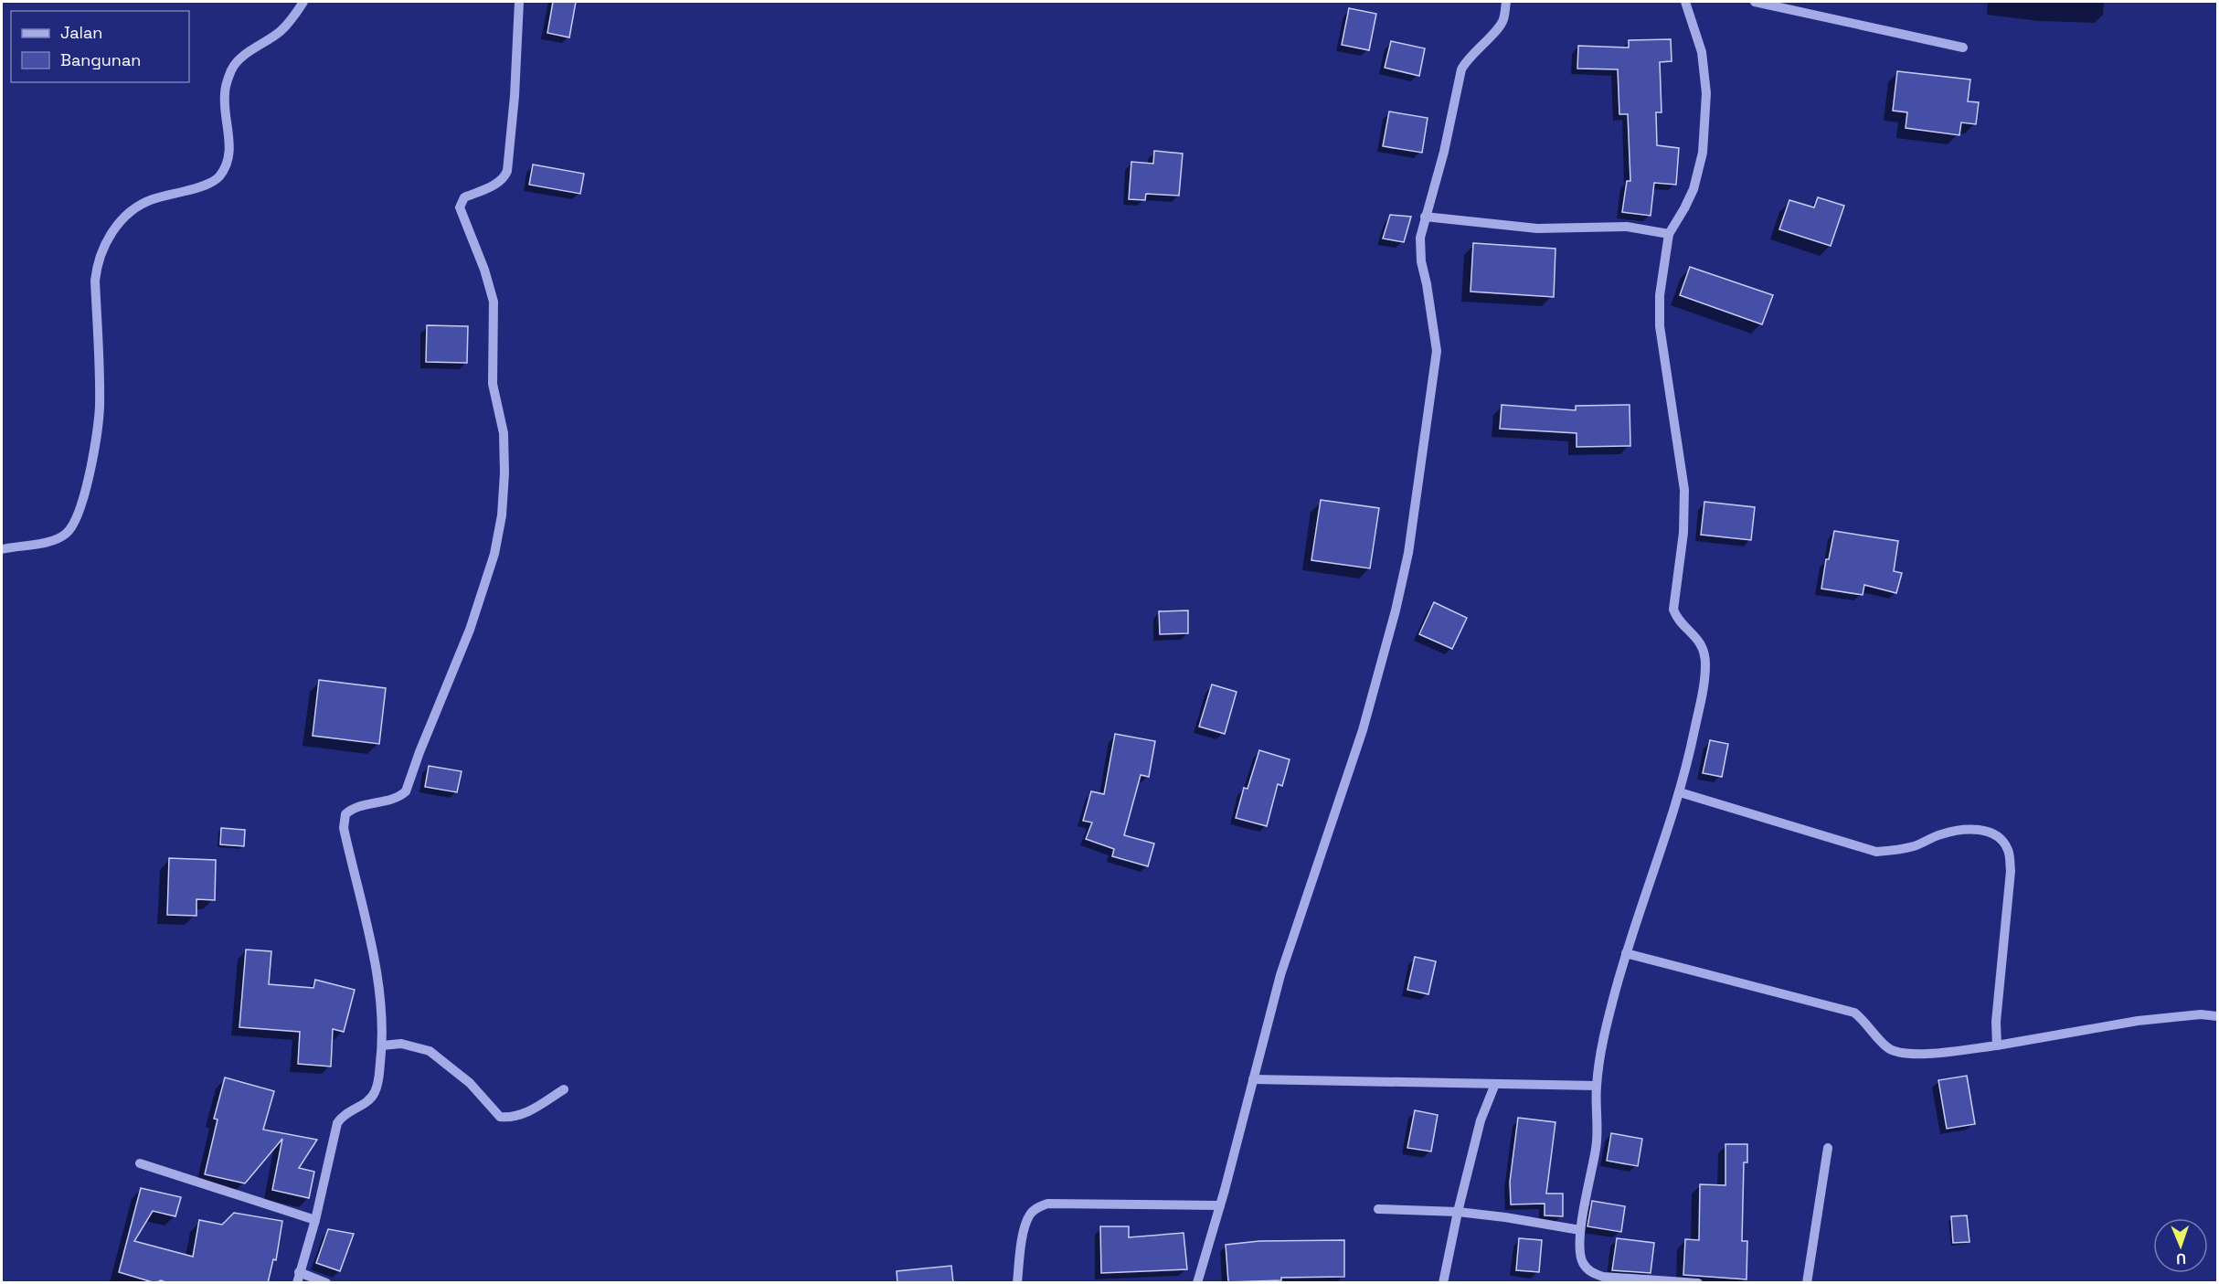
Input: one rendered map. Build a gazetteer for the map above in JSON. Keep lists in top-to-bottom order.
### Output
{
  "legend": ["Jalan", "Bangunan"],
  "north": "bottom"
}
